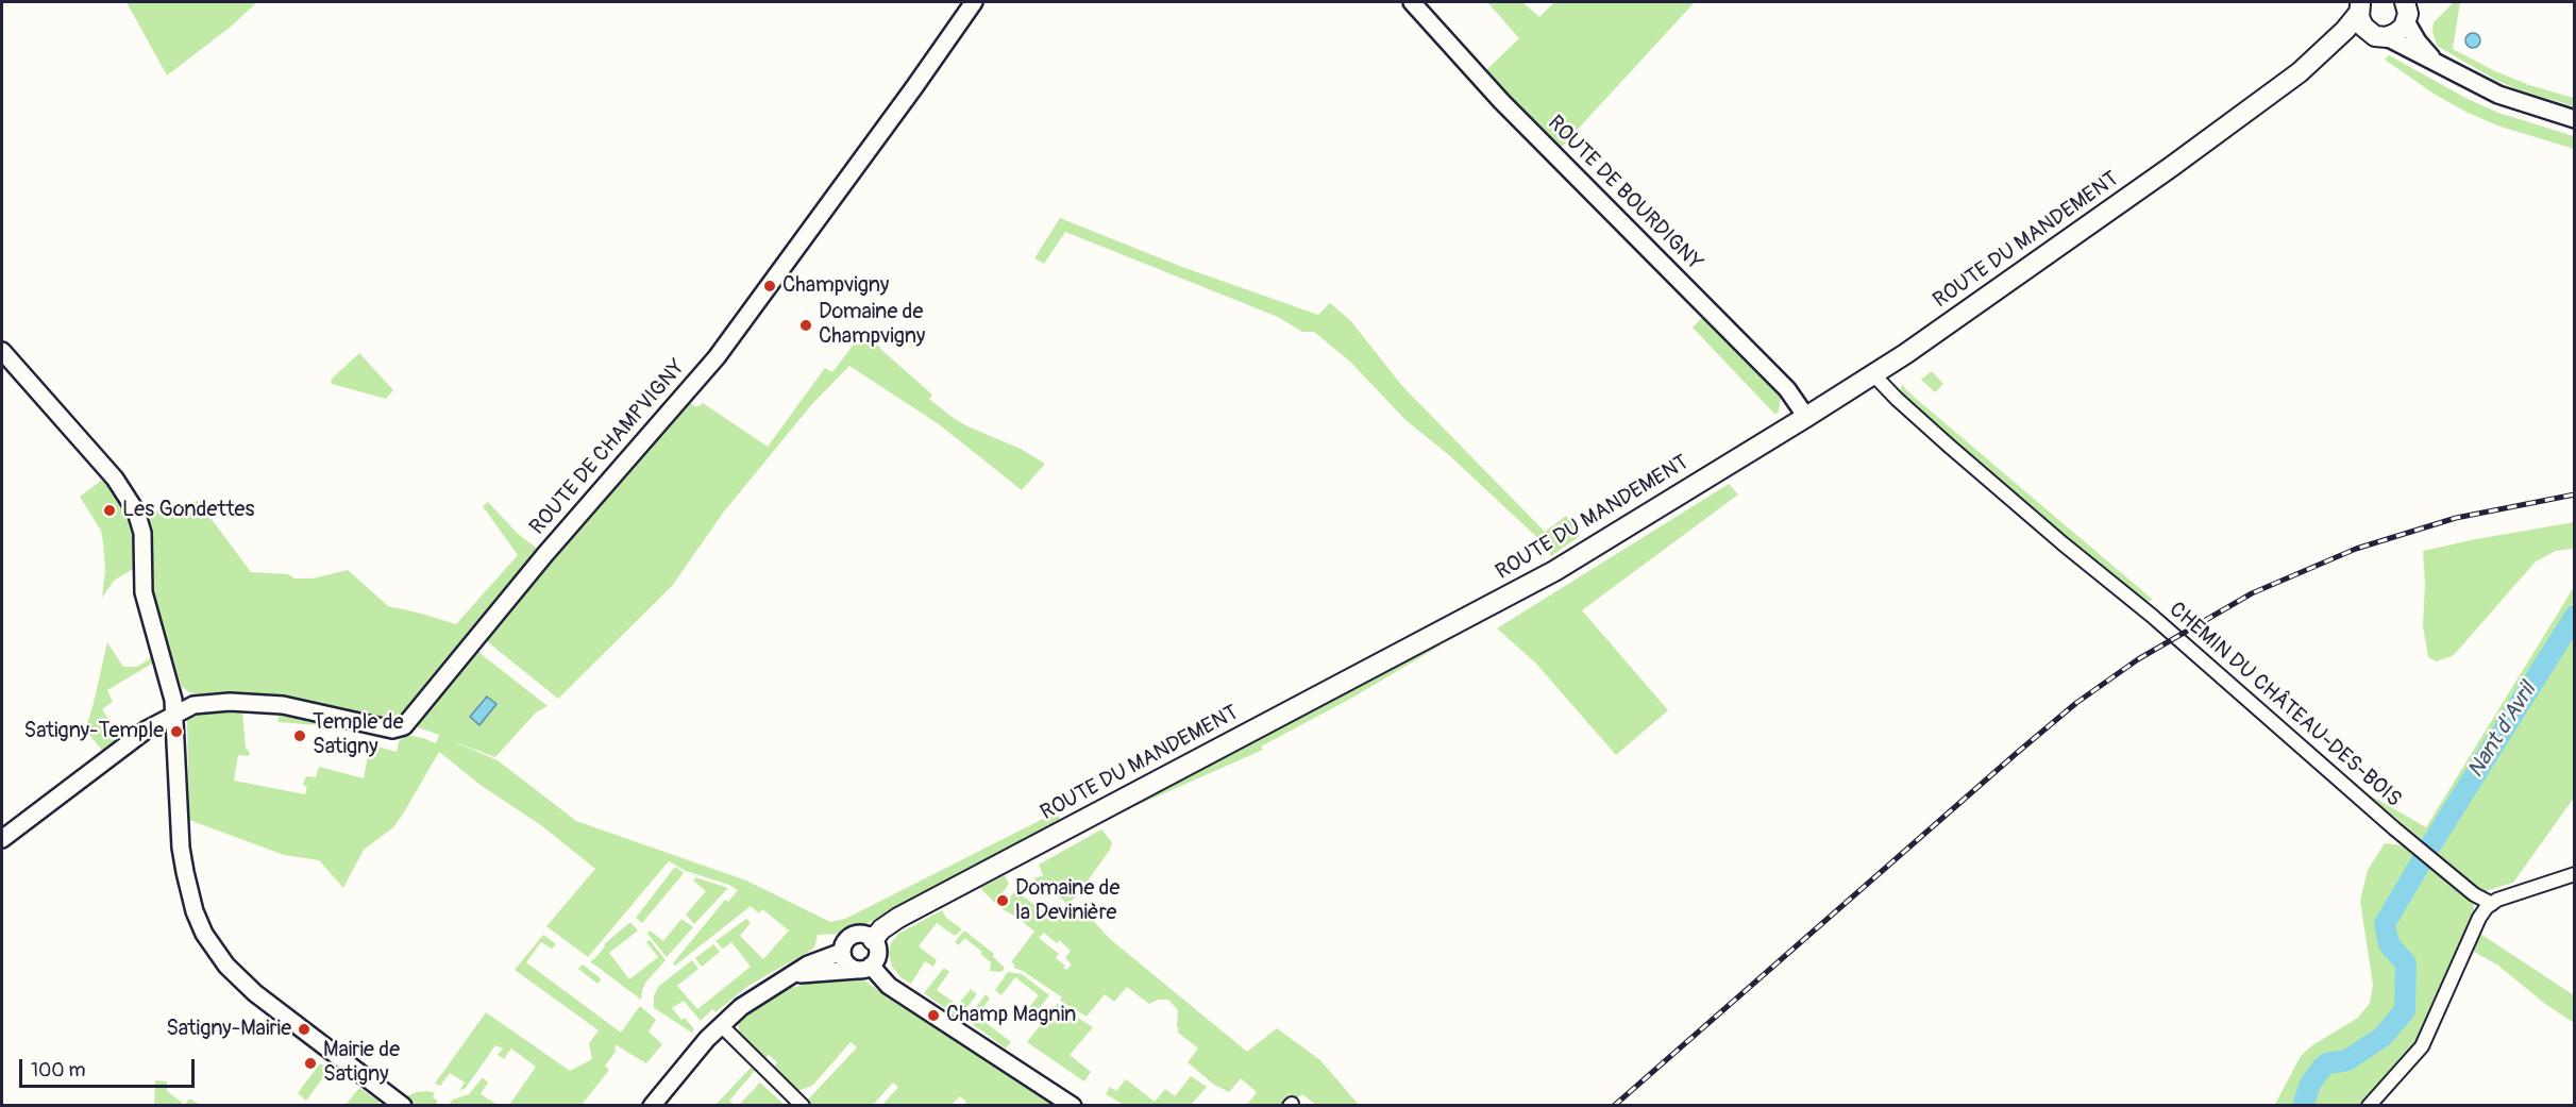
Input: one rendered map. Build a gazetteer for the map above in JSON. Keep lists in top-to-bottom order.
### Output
{
  "streets": {
    "main road": ["ROUTE DU MANDEMENT"],
    "street": ["ROUTE DE BOURDIGNY", "ROUTE DE CHAMPVIGNY", "CHEMIN DU CHÂTEAU-DES-BOIS"]
  },
  "crossings": [
    ["ROUTE DE BOURDIGNY", "ROUTE DU MANDEMENT"],
    ["ROUTE DU MANDEMENT", "CHEMIN DU CHÂTEAU-DES-BOIS"]
  ],
  "water": ["Nant d'Avril"],
  "places": [
    "Champvigny",
    "Domaine de Champvigny",
    "Les Gondettes",
    "Satigny-Temple",
    "Temple de Satigny",
    "Domaine de la Devinière",
    "Champ Magnin",
    "Satigny-Mairie",
    "Mairie de Satigny"
  ],
  "scale_bar": "100 m"
}
